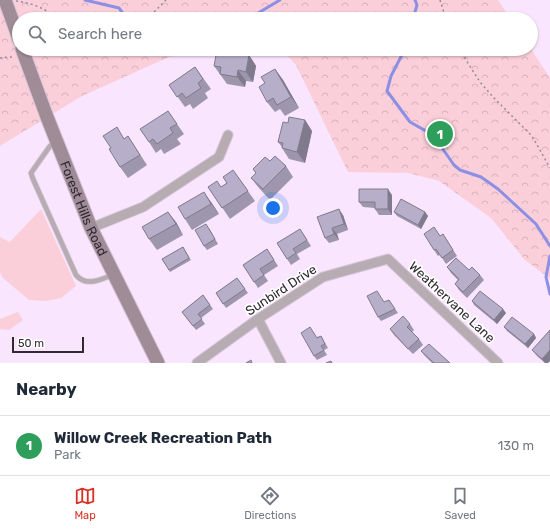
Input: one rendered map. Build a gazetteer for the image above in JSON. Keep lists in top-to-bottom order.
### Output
{
  "streets": {
    "street": ["Forest Hills Road", "Sunbird Drive", "Weathervane Lane"]
  },
  "crossings": [
    ["Sunbird Drive", "Weathervane Lane"]
  ],
  "scale_bar": "50 m",
  "page": {
    "search": "Search here",
    "pins": "1",
    "scale": "50 m",
    "heading": "Nearby",
    "list": [
      {
        "mark": "1",
        "name": "Willow Creek Recreation Path",
        "note": "Park",
        "value": "130 m"
      }
    ],
    "nav": ["Map", "Directions", "Saved"]
  }
}
